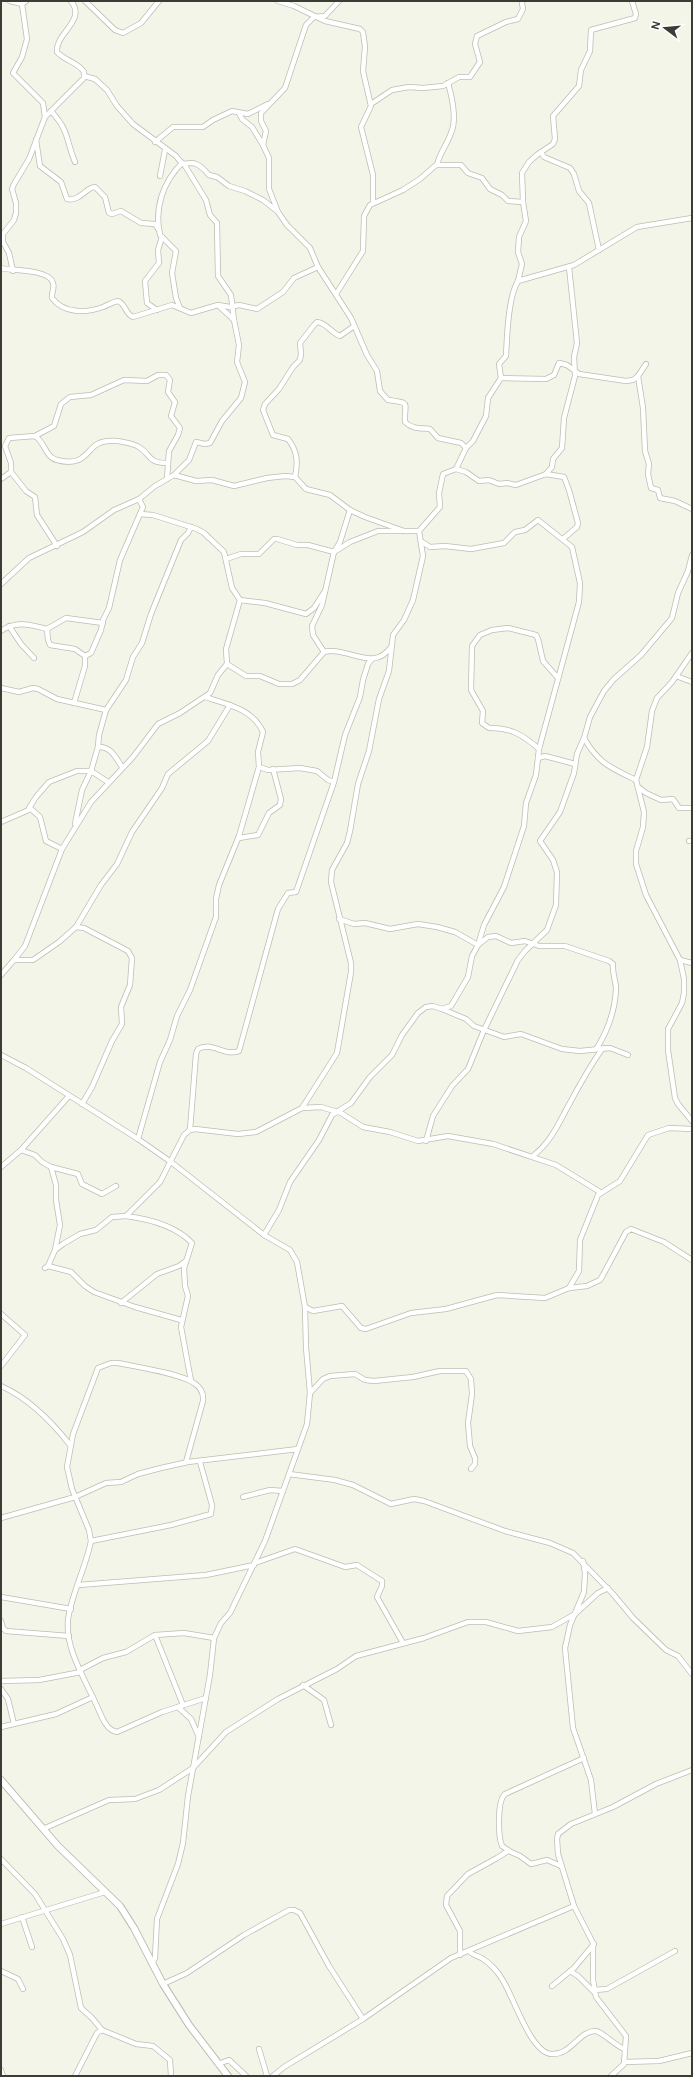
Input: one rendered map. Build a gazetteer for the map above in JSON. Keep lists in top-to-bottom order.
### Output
{
  "north": "left"
}
